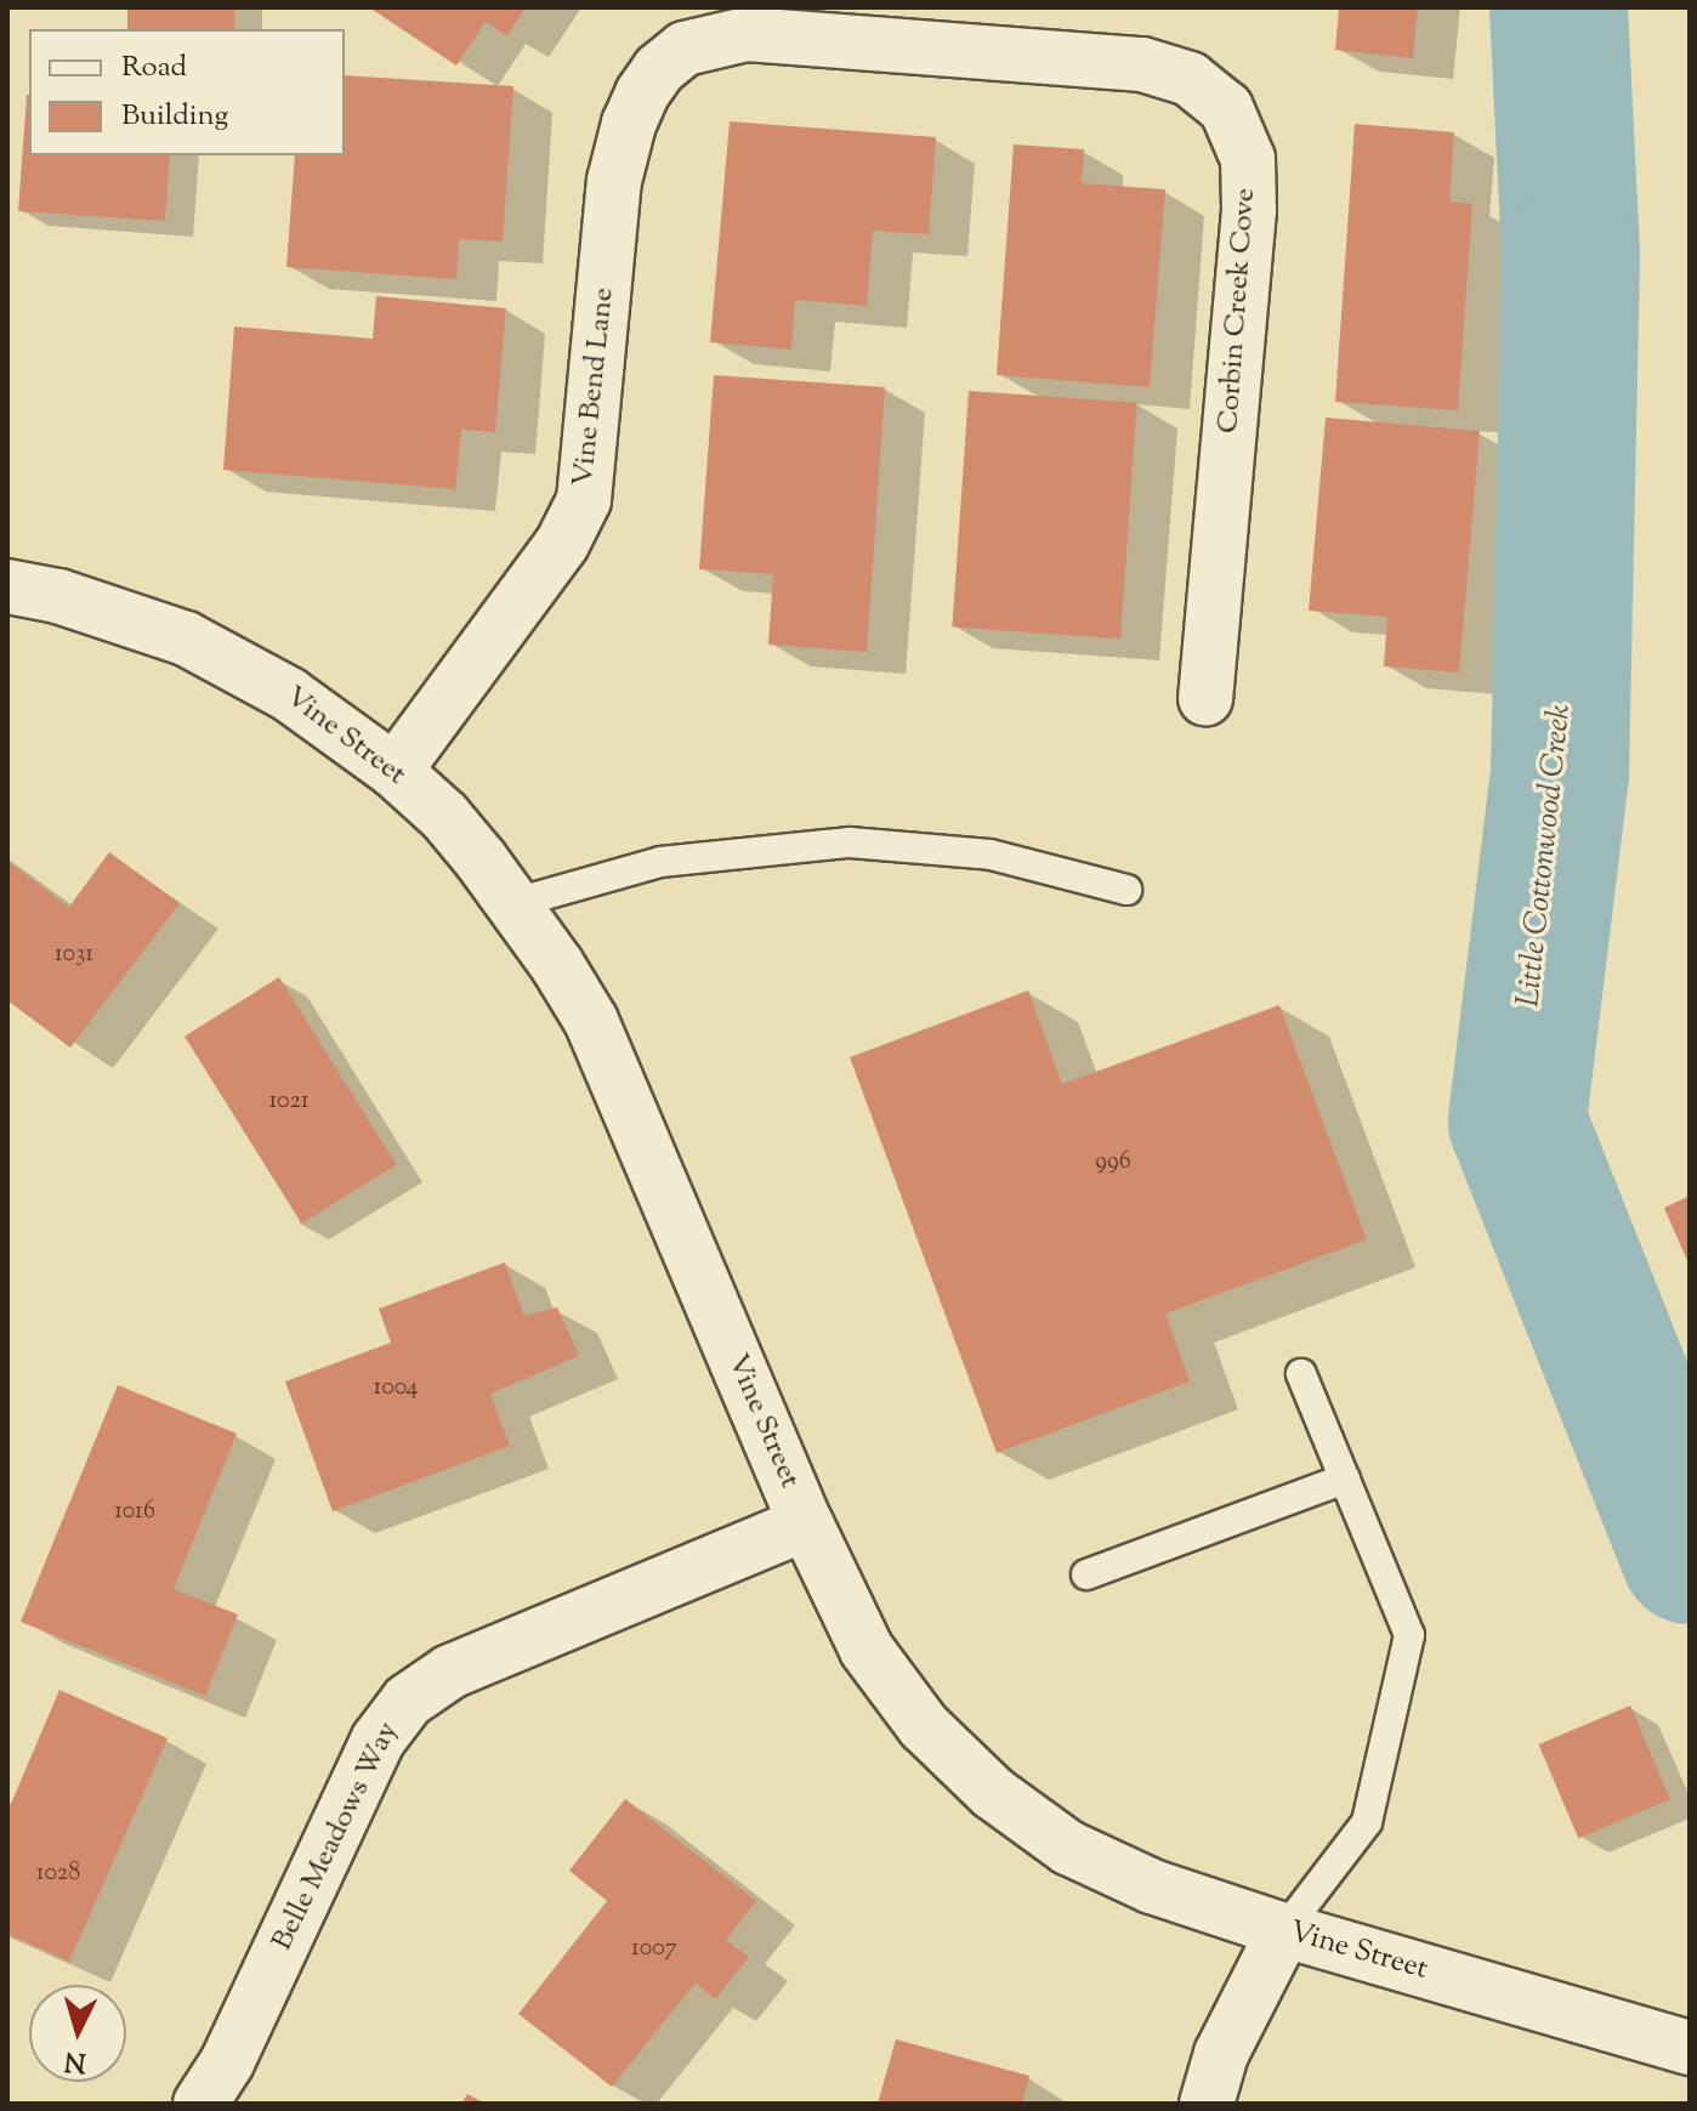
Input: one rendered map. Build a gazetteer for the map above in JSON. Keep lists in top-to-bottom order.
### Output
{
  "streets": {
    "street": [
      "Corbin Creek Cove",
      "Vine Bend Lane",
      "Vine Street",
      "Belle Meadows Way"
    ]
  },
  "crossings": [
    ["Corbin Creek Cove", "Vine Bend Lane"],
    ["Vine Bend Lane", "Vine Street"],
    ["Vine Street", "Belle Meadows Way"]
  ],
  "water": ["Little Cottonwood Creek"],
  "house_numbers": [
    "1031",
    "1021",
    "996",
    "1004",
    "1016",
    "1028",
    "1007"
  ],
  "legend": ["Road", "Building"],
  "north": "bottom"
}
